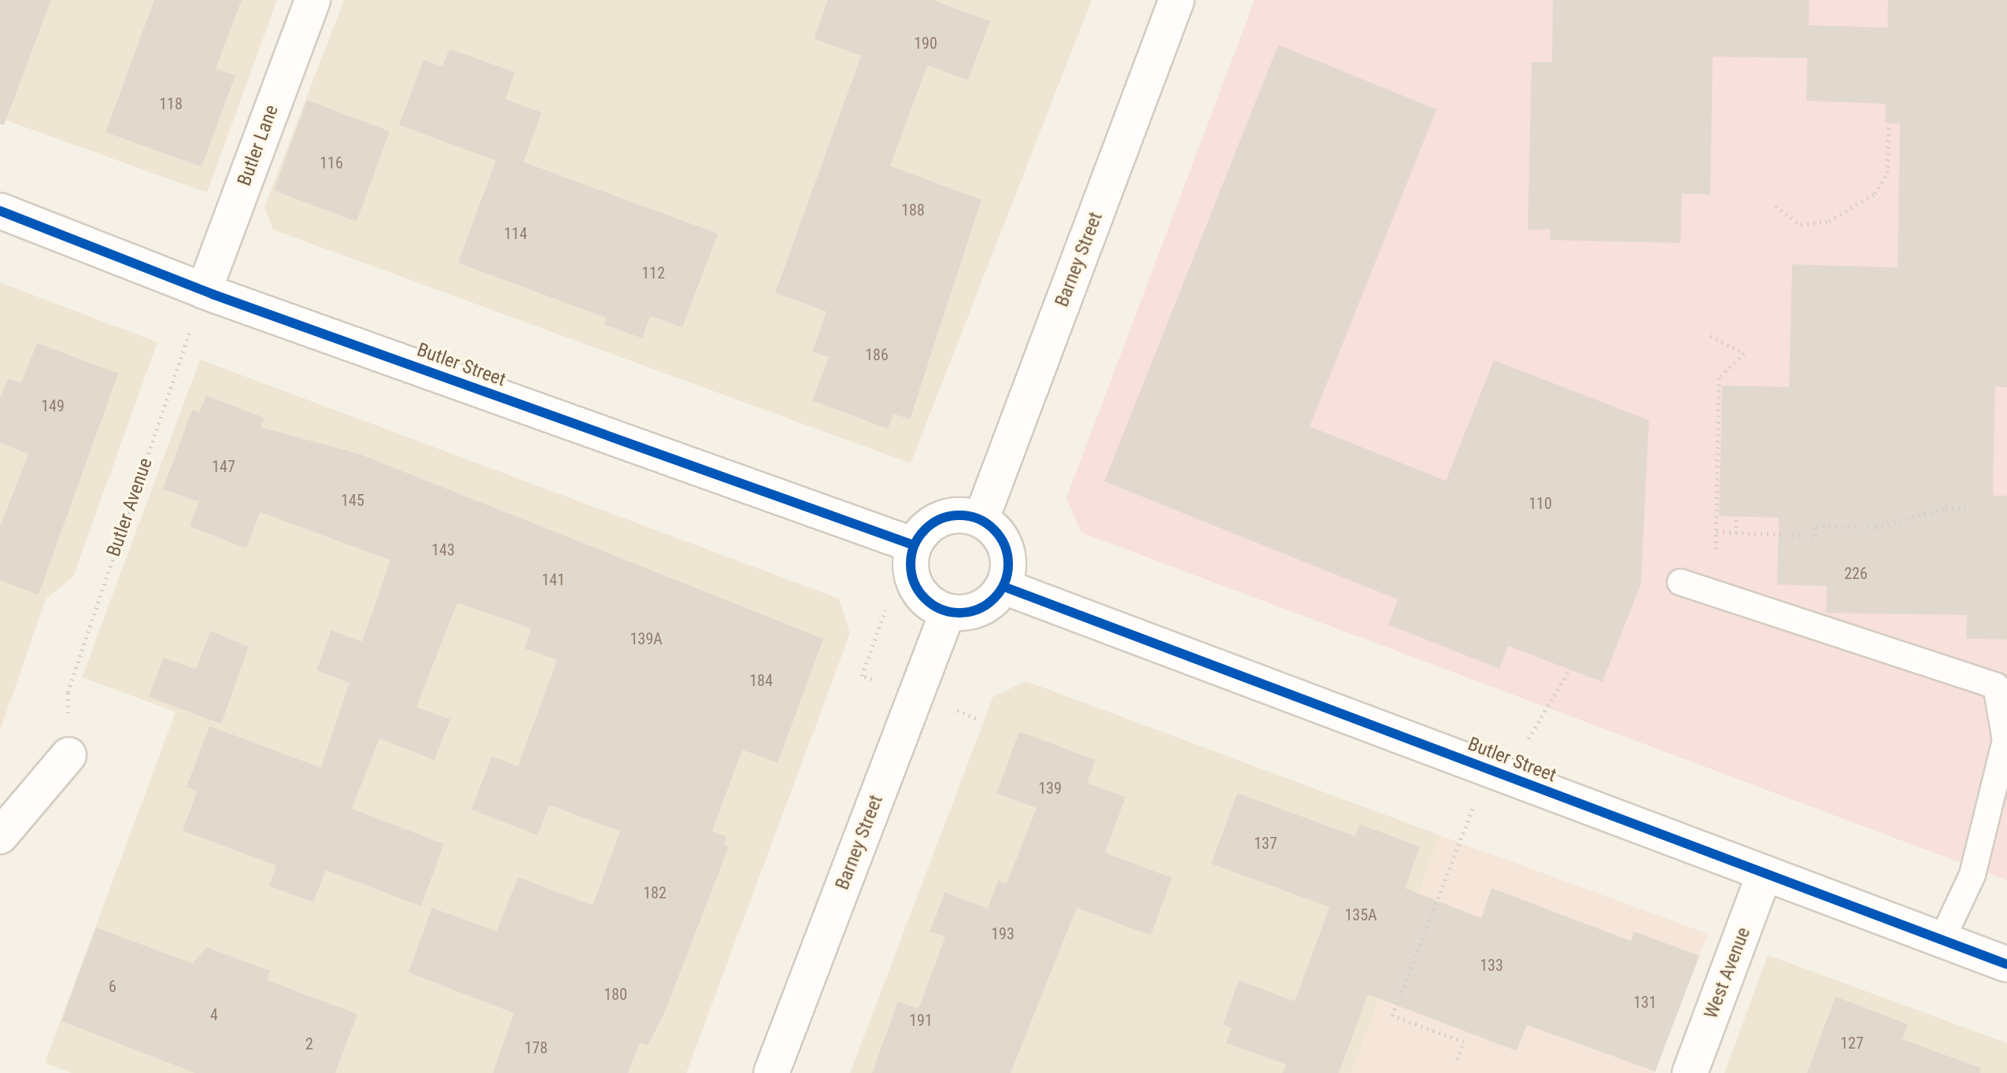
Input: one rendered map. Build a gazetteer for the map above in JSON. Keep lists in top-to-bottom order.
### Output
{
  "streets": {
    "street": [
      "Butler Lane",
      "Barney Street",
      "Butler Street",
      "West Avenue"
    ],
    "path": ["Butler Avenue"]
  },
  "crossings": [
    ["Butler Lane", "Butler Street"],
    ["Barney Street", "Butler Street"],
    ["Butler Street", "West Avenue"]
  ],
  "house_numbers": [
    "190",
    "118",
    "116",
    "188",
    "114",
    "112",
    "186",
    "149",
    "147",
    "145",
    "110",
    "143",
    "226",
    "141",
    "139A",
    "184",
    "139",
    "137",
    "182",
    "135A",
    "193",
    "133",
    "6",
    "180",
    "131",
    "4",
    "191",
    "127",
    "2",
    "178"
  ]
}
